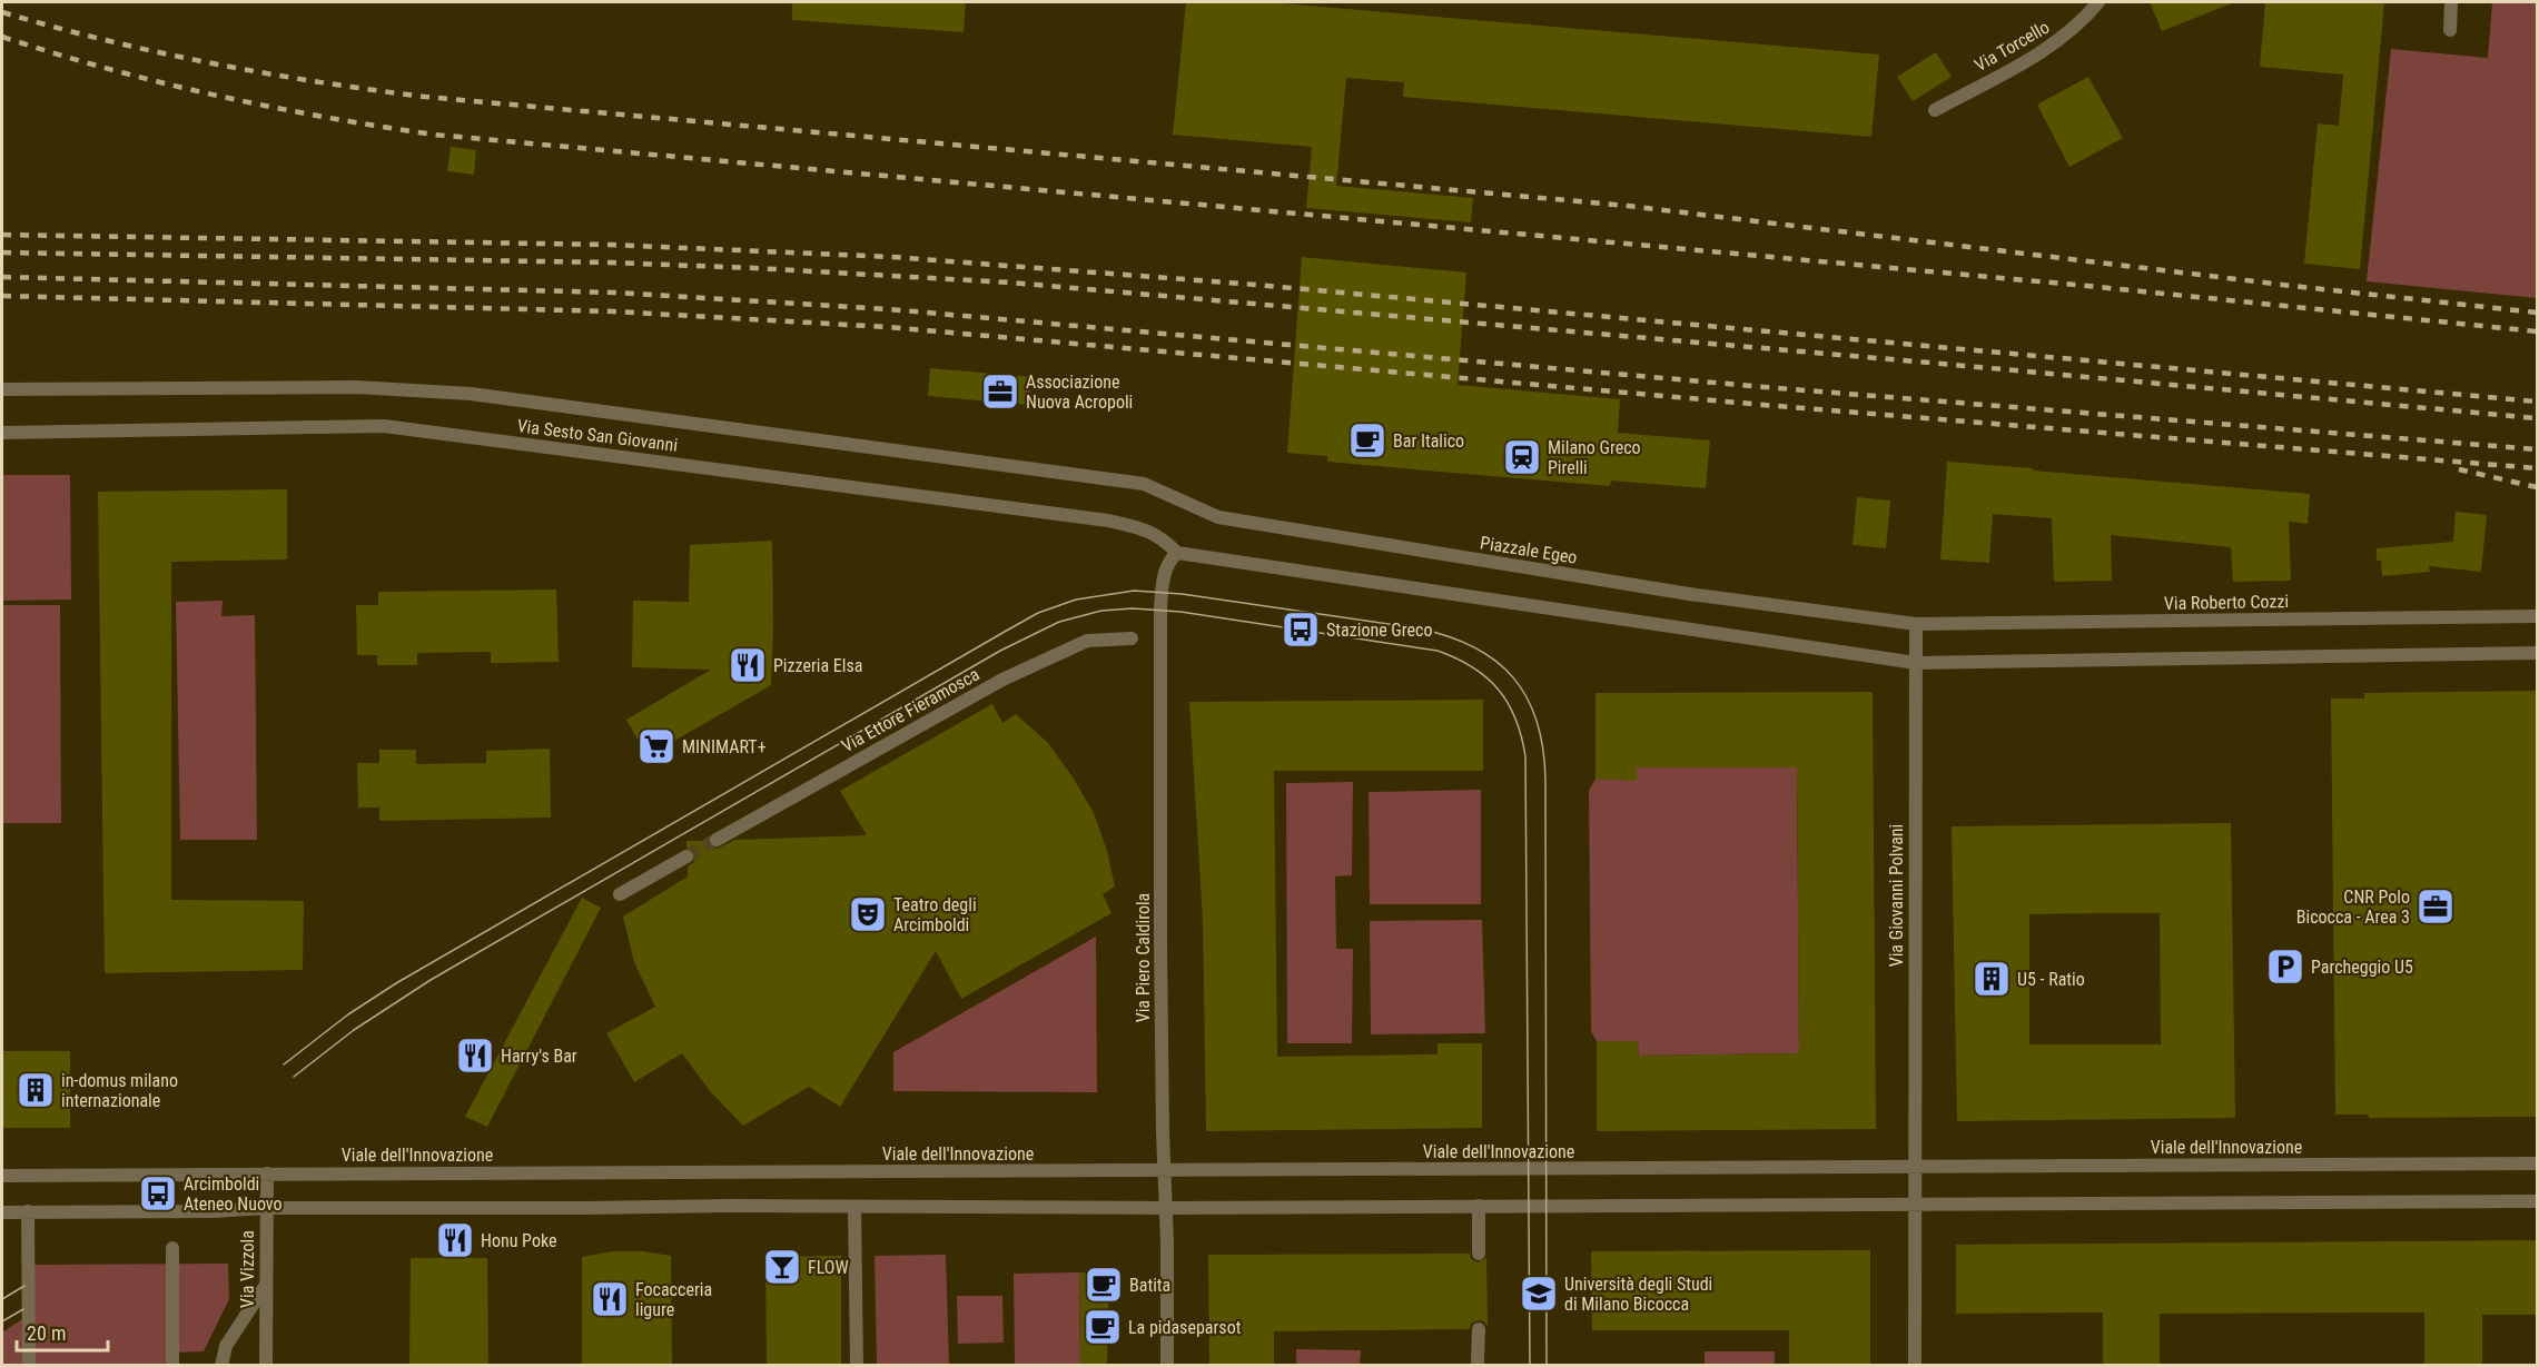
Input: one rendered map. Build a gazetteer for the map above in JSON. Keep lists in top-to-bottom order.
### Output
{
  "streets": {
    "street": [
      "Via Torcello",
      "Via Sesto San Giovanni",
      "Piazzale Egeo",
      "Via Roberto Cozzi",
      "Via Ettore Fieramosca",
      "Via Giovanni Polvani",
      "Via Piero Caldirola",
      "Viale dell'Innovazione",
      "Via Vizzola"
    ]
  },
  "crossings": [
    ["Via Sesto San Giovanni", "Piazzale Egeo"],
    ["Via Sesto San Giovanni", "Via Piero Caldirola"],
    ["Piazzale Egeo", "Via Roberto Cozzi"],
    ["Piazzale Egeo", "Via Giovanni Polvani"],
    ["Via Roberto Cozzi", "Via Giovanni Polvani"],
    ["Via Giovanni Polvani", "Viale dell'Innovazione"],
    ["Via Piero Caldirola", "Viale dell'Innovazione"],
    ["Viale dell'Innovazione", "Via Vizzola"]
  ],
  "places": {
    "office": ["Associazione Nuova Acropoli", "CNR Polo Bicocca - Area 3"],
    "cafe": ["Bar Italico", "Batita", "La pidaseparsot"],
    "station": ["Milano Greco Pirelli"],
    "bus stop": ["Stazione Greco", "Arcimboldi Ateneo Nuovo"],
    "restaurant": [
      "Pizzeria Elsa",
      "Harry's Bar",
      "Honu Poke",
      "Focacceria ligure"
    ],
    "supermarket": ["MINIMART+"],
    "theatre": ["Teatro degli Arcimboldi"],
    "parking": ["Parcheggio U5"],
    "building": ["U5 - Ratio", "in-domus milano internazionale"],
    "bar": ["FLOW"],
    "school or university": ["Università degli Studi di Milano Bicocca"]
  },
  "scale_bar": "20 m"
}
